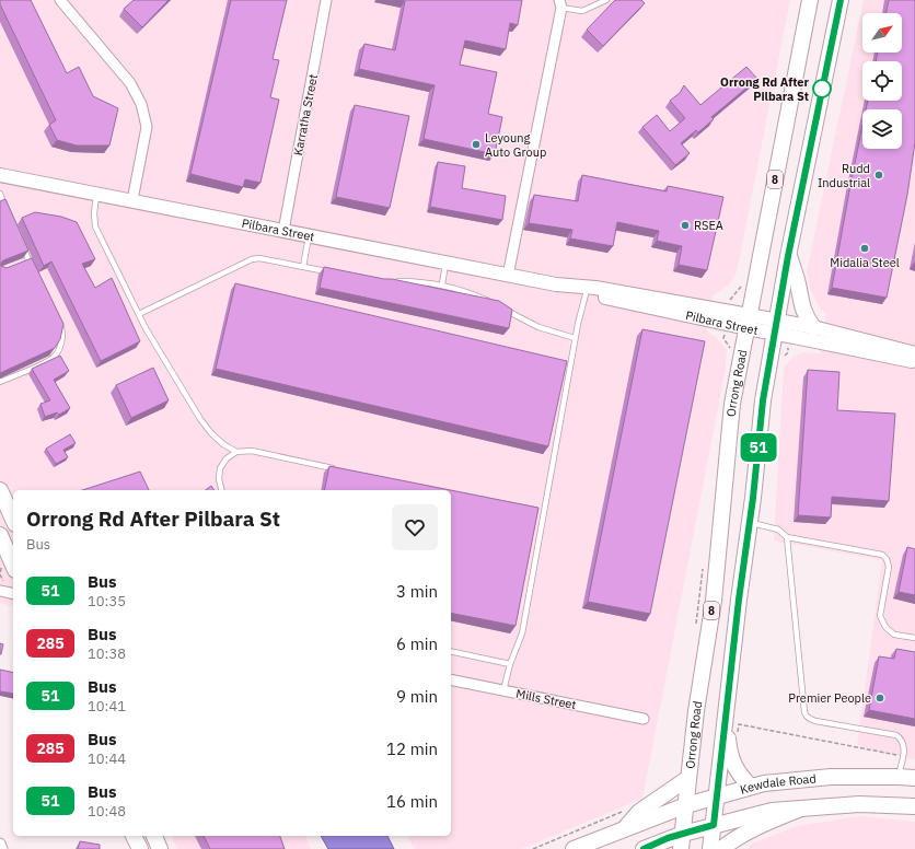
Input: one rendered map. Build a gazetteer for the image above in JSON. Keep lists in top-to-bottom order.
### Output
{
  "streets": {
    "main road": [
      "8",
      "Pilbara Street",
      "Orrong Road",
      "Kewdale Road"
    ],
    "street": ["Karratha Street", "Mills Street"]
  },
  "crossings": [
    ["Karratha Street", "Pilbara Street"],
    ["8", "Pilbara Street"],
    ["8", "Kewdale Road"],
    ["Pilbara Street", "Orrong Road"],
    ["Orrong Road", "Kewdale Road"]
  ],
  "places": [
    "Orrong Rd After Pilbara St",
    "Leyoung Auto Group",
    "Rudd Industrial",
    "RSEA",
    "Midalia Steel",
    "Premier People"
  ],
  "lines": ["bus line 51"],
  "north": "top right",
  "page": {
    "on_map": "51",
    "heading": ["Orrong Rd After Pilbara St", "Bus"],
    "list": [
      {
        "mark": "51",
        "name": "Bus",
        "note": "10:35",
        "value": "3 min"
      },
      {
        "mark": "285",
        "name": "Bus",
        "note": "10:38",
        "value": "6 min"
      },
      {
        "mark": "51",
        "name": "Bus",
        "note": "10:41",
        "value": "9 min"
      },
      {
        "mark": "285",
        "name": "Bus",
        "note": "10:44",
        "value": "12 min"
      },
      {
        "mark": "51",
        "name": "Bus",
        "note": "10:48",
        "value": "16 min"
      }
    ]
  }
}
